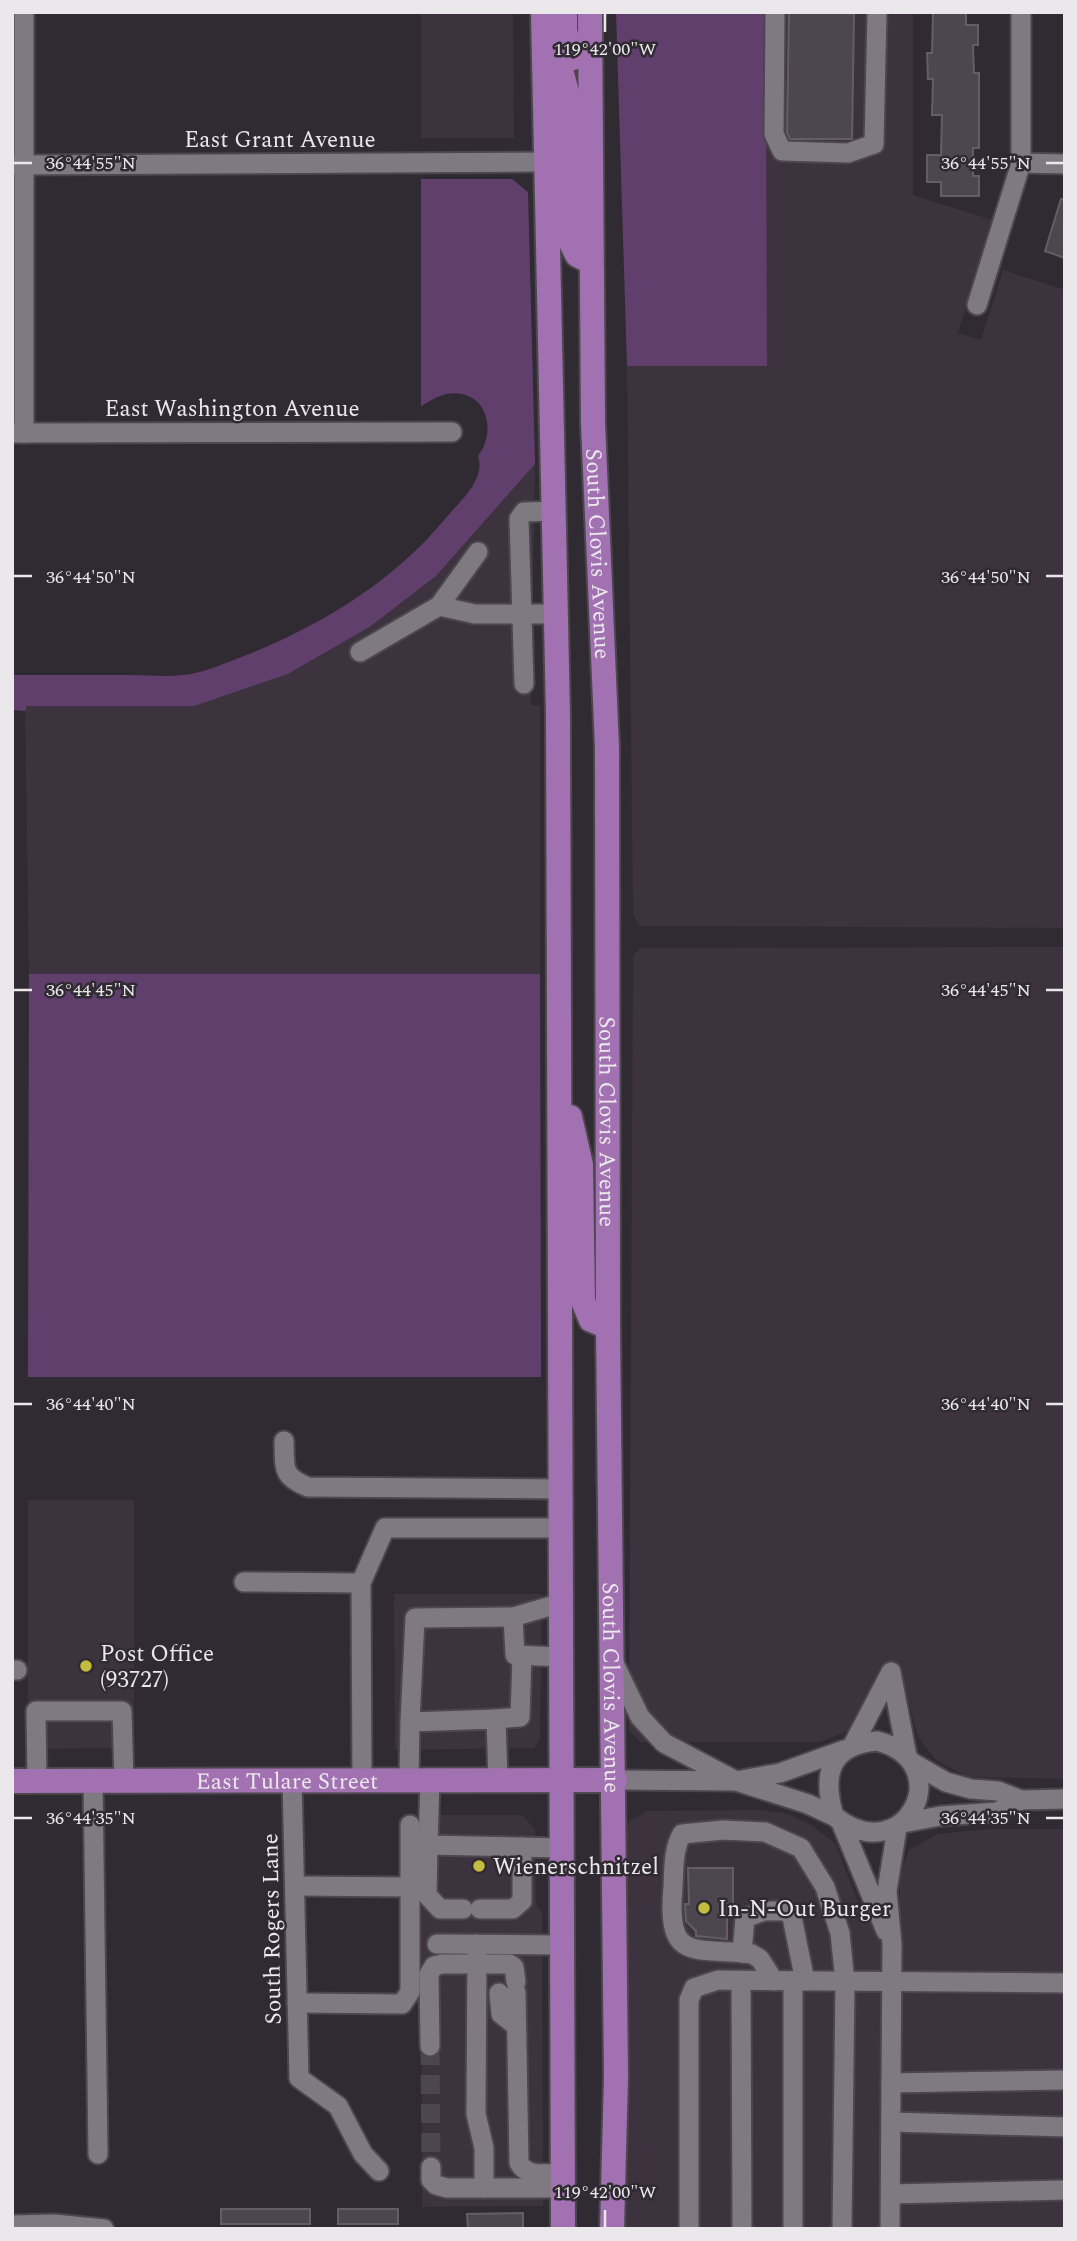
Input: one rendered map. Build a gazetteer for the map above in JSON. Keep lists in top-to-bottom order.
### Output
{
  "streets": {
    "main road": ["South Clovis Avenue", "East Tulare Street"],
    "street": ["East Grant Avenue", "East Washington Avenue", "South Rogers Lane"]
  },
  "crossings": [
    ["East Grant Avenue", "South Clovis Avenue"],
    ["South Clovis Avenue", "East Tulare Street"],
    ["East Tulare Street", "South Rogers Lane"]
  ],
  "places": ["Post Office (93727)", "Wienerschnitzel", "In-N-Out Burger"],
  "coordinates": [
    "119°42'00\"W",
    "36°44'55\"N",
    "36°44'50\"N",
    "36°44'45\"N",
    "36°44'40\"N",
    "36°44'35\"N"
  ]
}
